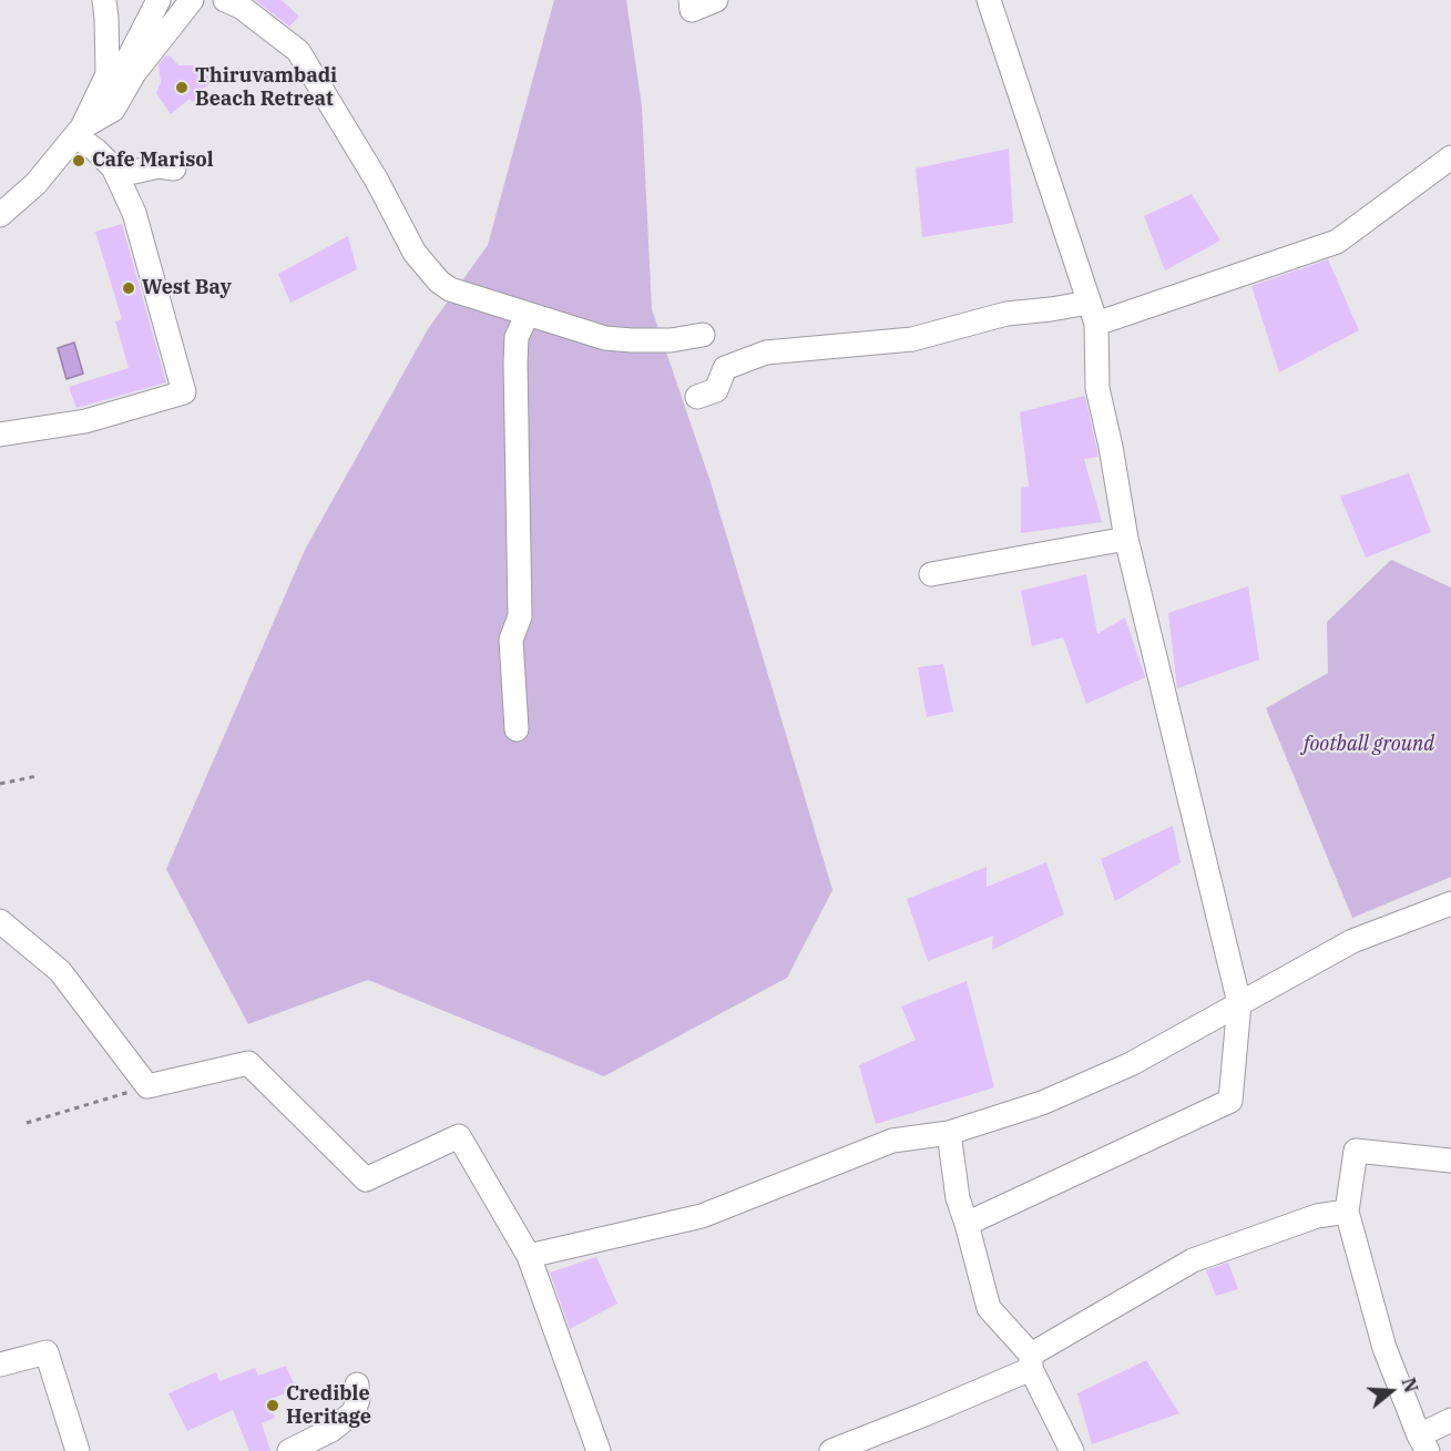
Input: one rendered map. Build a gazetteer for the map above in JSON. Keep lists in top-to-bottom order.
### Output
{
  "parks": ["football ground"],
  "places": [
    "Thiruvambadi Beach Retreat",
    "Cafe Marisol",
    "West Bay",
    "Credible Heritage"
  ],
  "north": "right"
}
